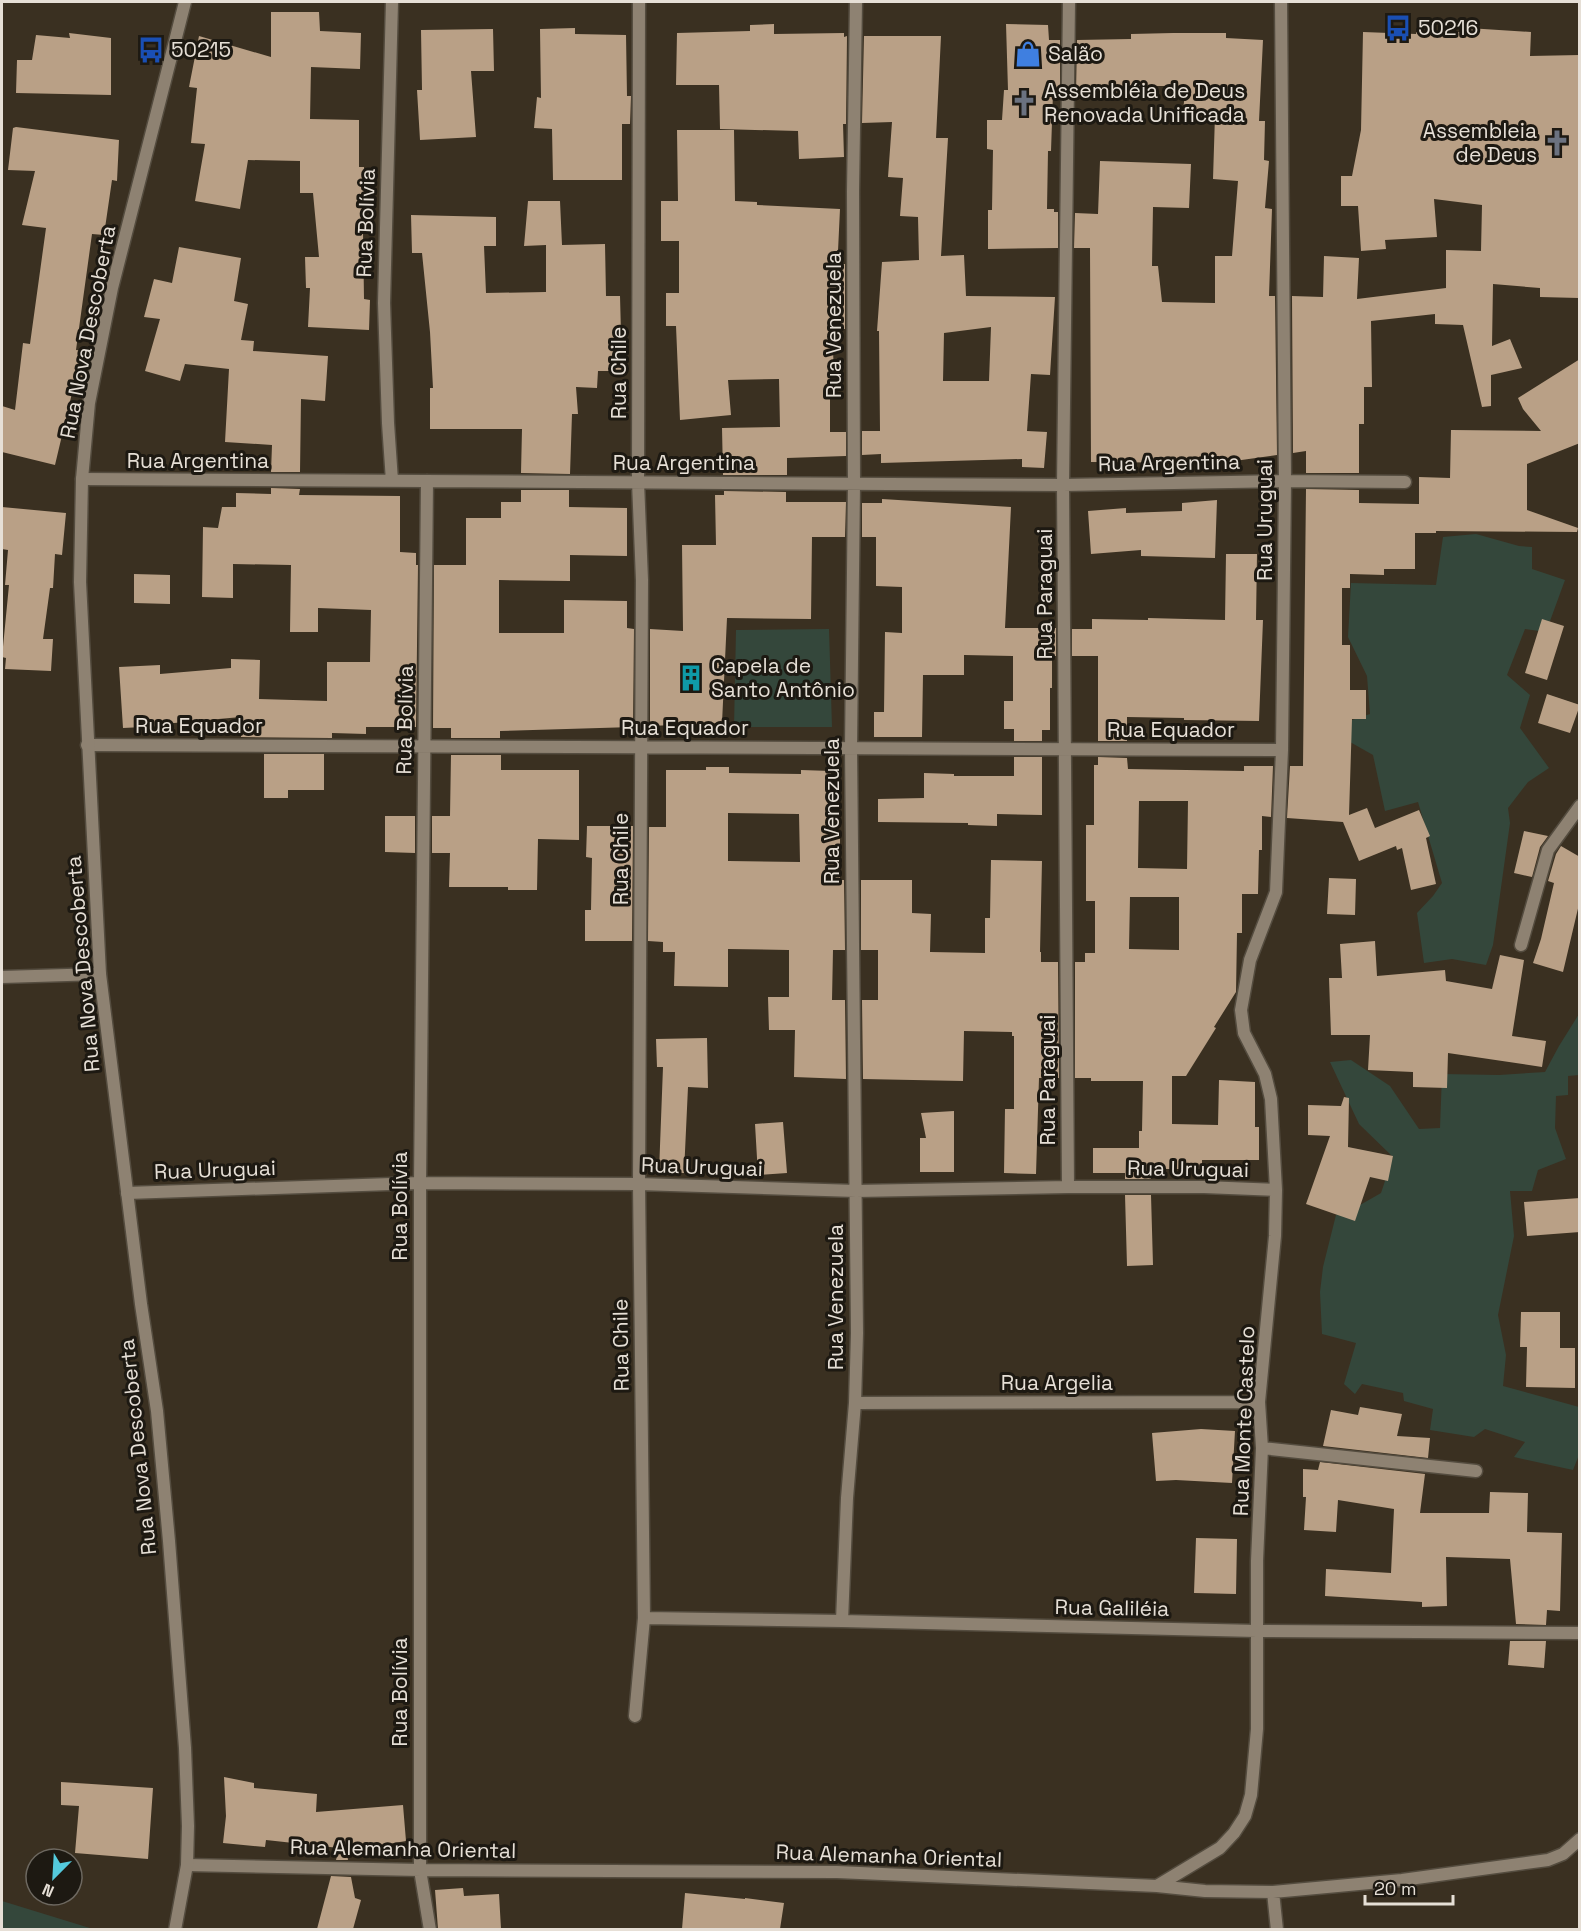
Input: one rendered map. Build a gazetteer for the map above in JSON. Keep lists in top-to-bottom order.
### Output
{
  "streets": {
    "street": [
      "Rua Bolívia",
      "Rua Venezuela",
      "Rua Nova Descoberta",
      "Rua Chile",
      "Rua Argentina",
      "Rua Uruguai",
      "Rua Paraguai",
      "Rua Equador",
      "Rua Argelia",
      "Rua Monte Castelo",
      "Rua Galiléia",
      "Rua Alemanha Oriental"
    ]
  },
  "crossings": [
    ["Rua Bolívia", "Rua Argentina"],
    ["Rua Bolívia", "Rua Uruguai"],
    ["Rua Bolívia", "Rua Equador"],
    ["Rua Bolívia", "Rua Alemanha Oriental"],
    ["Rua Venezuela", "Rua Argentina"],
    ["Rua Venezuela", "Rua Uruguai"],
    ["Rua Venezuela", "Rua Equador"],
    ["Rua Venezuela", "Rua Argelia"],
    ["Rua Venezuela", "Rua Galiléia"],
    ["Rua Nova Descoberta", "Rua Argentina"],
    ["Rua Nova Descoberta", "Rua Uruguai"],
    ["Rua Nova Descoberta", "Rua Equador"],
    ["Rua Nova Descoberta", "Rua Alemanha Oriental"],
    ["Rua Chile", "Rua Argentina"],
    ["Rua Chile", "Rua Uruguai"],
    ["Rua Chile", "Rua Equador"],
    ["Rua Chile", "Rua Galiléia"],
    ["Rua Argentina", "Rua Uruguai"],
    ["Rua Argentina", "Rua Paraguai"],
    ["Rua Uruguai", "Rua Paraguai"],
    ["Rua Uruguai", "Rua Equador"],
    ["Rua Uruguai", "Rua Monte Castelo"],
    ["Rua Paraguai", "Rua Equador"],
    ["Rua Argelia", "Rua Monte Castelo"],
    ["Rua Monte Castelo", "Rua Galiléia"],
    ["Rua Monte Castelo", "Rua Alemanha Oriental"]
  ],
  "places": {
    "bus stop": ["50216", "50215"],
    "shop": ["Salão"],
    "church": ["Assembléia de Deus Renovada Unificada", "Assembleia de Deus"],
    "building": ["Capela de Santo Antônio"]
  },
  "scale_bar": "20 m",
  "north": "bottom left"
}
